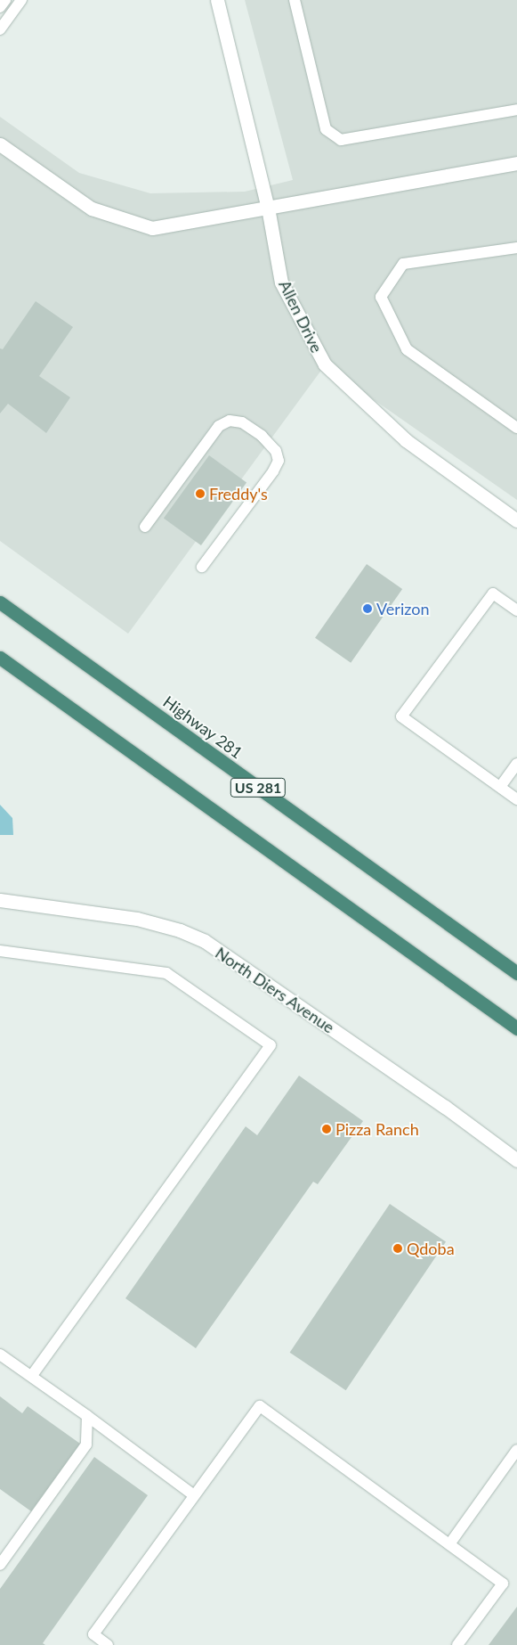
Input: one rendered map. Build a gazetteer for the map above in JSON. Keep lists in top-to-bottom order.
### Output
{
  "streets": {
    "highway": ["Highway 281", "US 281"],
    "street": ["Allen Drive", "North Diers Avenue"]
  },
  "places": [
    "Freddy's",
    "Verizon",
    "Pizza Ranch",
    "Qdoba"
  ]
}
